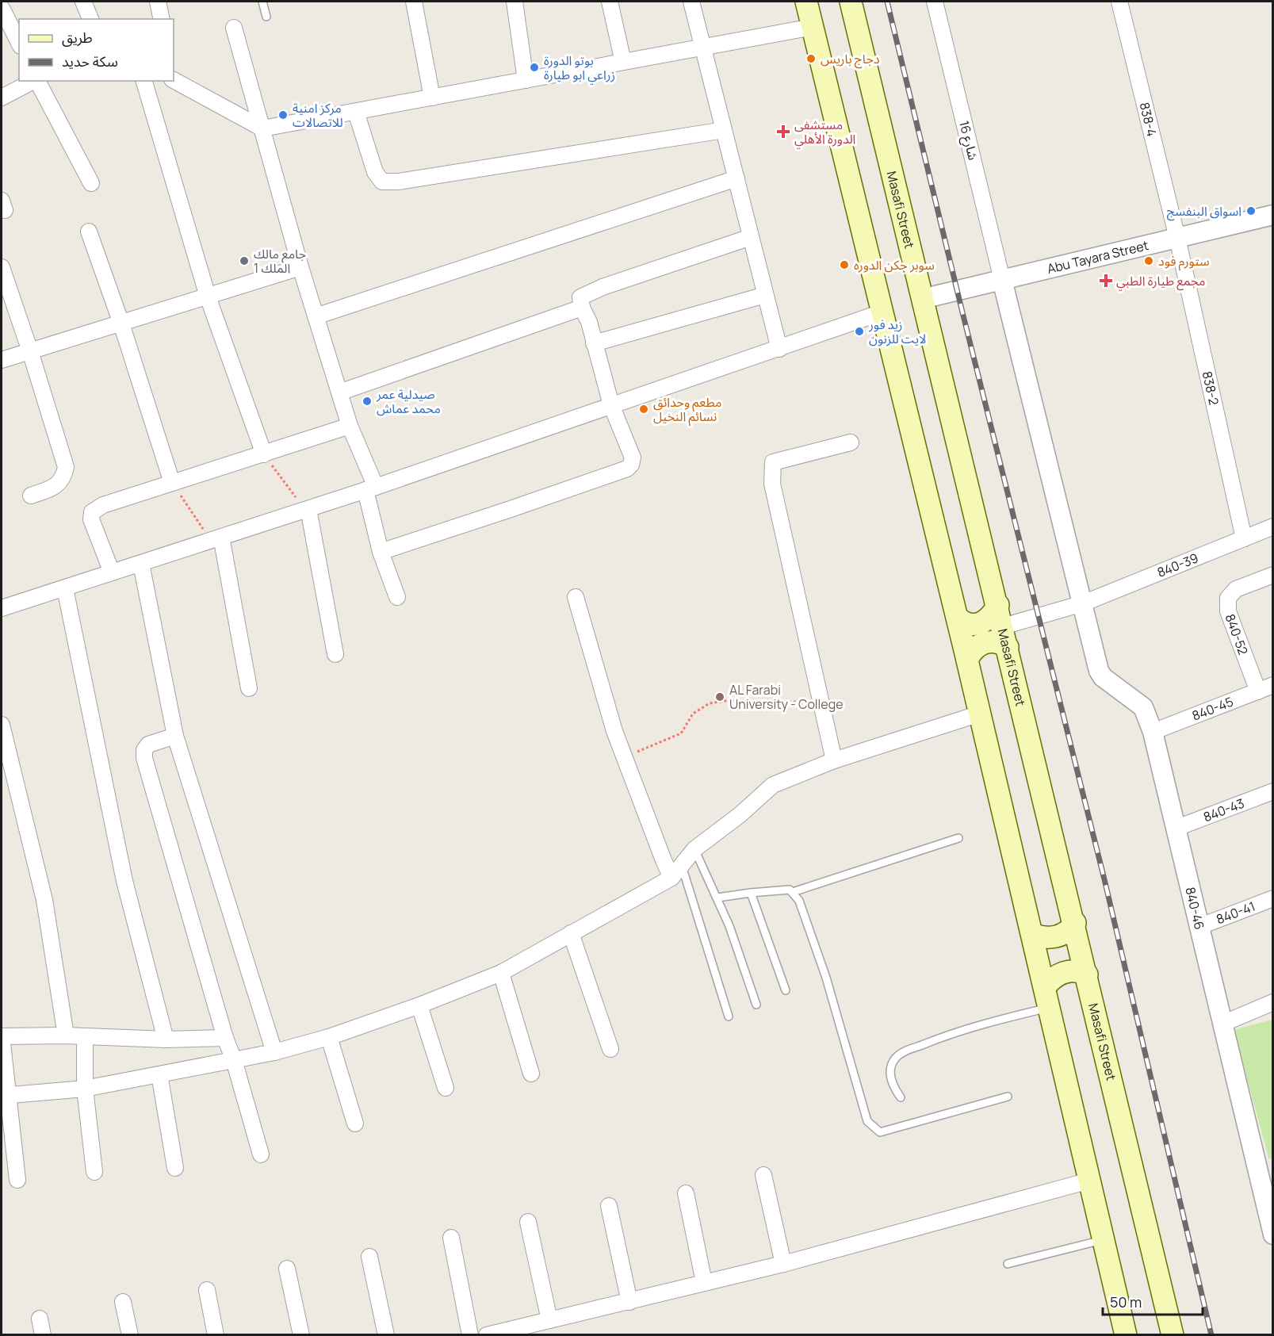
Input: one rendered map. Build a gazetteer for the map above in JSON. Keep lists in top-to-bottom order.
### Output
{
  "streets": {
    "main road": ["Masafi Street"],
    "street": [
      "838-4",
      "شارع 16",
      "Abu Tayara Street",
      "838-2",
      "840-39",
      "840-52",
      "840-45",
      "840-43",
      "840-46",
      "840-41"
    ]
  },
  "crossings": [
    ["838-4", "Abu Tayara Street"],
    ["838-4", "838-2"],
    ["شارع 16", "Abu Tayara Street"],
    ["شارع 16", "840-46"],
    ["Masafi Street", "Abu Tayara Street"],
    ["Masafi Street", "840-39"],
    ["Abu Tayara Street", "838-2"],
    ["Abu Tayara Street", "840-46"],
    ["838-2", "840-39"],
    ["840-39", "840-46"],
    ["840-52", "840-45"],
    ["840-45", "840-46"],
    ["840-43", "840-46"],
    ["840-46", "840-41"]
  ],
  "places": {
    "other": [
      "دجاج باريس",
      "بوتو الدورة زراعي ابو طيارة",
      "مركز امنية للاتصالات",
      "اسواق البنفسج",
      "جامع مالك الملك 1",
      "ستورم فود",
      "سوبر جكن الدوره",
      "زيد فور لايت للزنون",
      "صيدلية عمر محمد عماش",
      "مطعم وحدائق نسائم النخيل",
      "AL Farabi University - College"
    ],
    "health": ["مستشفى الدورة الأهلي", "مجمع طيارة الطبي"]
  },
  "legend": ["طريق", "سكة حديد"],
  "scale_bar": "50 m"
}
